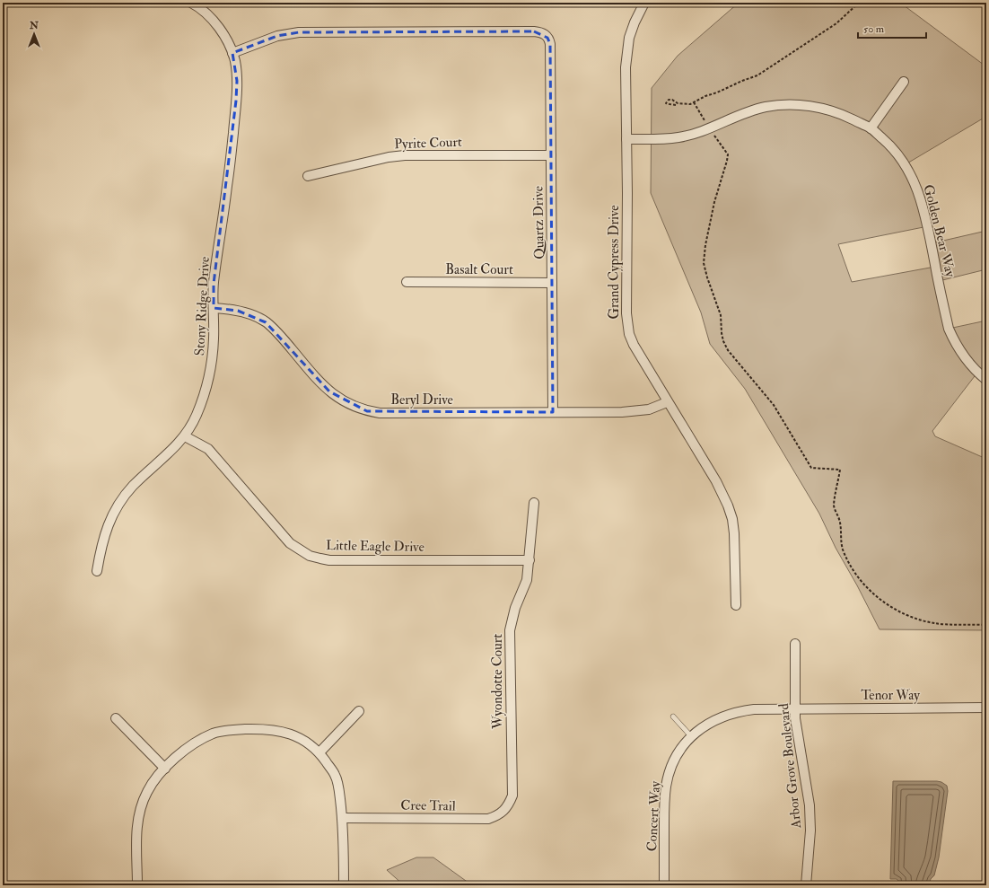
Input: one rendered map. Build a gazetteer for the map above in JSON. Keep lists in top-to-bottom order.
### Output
{
  "streets": {
    "street": [
      "Pyrite Court",
      "Quartz Drive",
      "Golden Bear Way",
      "Grand Cypress Drive",
      "Basalt Court",
      "Stony Ridge Drive",
      "Beryl Drive",
      "Little Eagle Drive",
      "Wyondotte Court",
      "Tenor Way",
      "Arbor Grove Boulevard",
      "Cree Trail",
      "Concert Way"
    ]
  },
  "crossings": [
    ["Pyrite Court", "Quartz Drive"],
    ["Quartz Drive", "Basalt Court"],
    ["Quartz Drive", "Stony Ridge Drive"],
    ["Quartz Drive", "Beryl Drive"],
    ["Golden Bear Way", "Grand Cypress Drive"],
    ["Grand Cypress Drive", "Beryl Drive"],
    ["Stony Ridge Drive", "Beryl Drive"],
    ["Stony Ridge Drive", "Little Eagle Drive"],
    ["Little Eagle Drive", "Wyondotte Court"],
    ["Wyondotte Court", "Cree Trail"],
    ["Tenor Way", "Arbor Grove Boulevard"],
    ["Tenor Way", "Concert Way"],
    ["Arbor Grove Boulevard", "Concert Way"]
  ],
  "scale_bar": "50 m",
  "north": "top"
}
